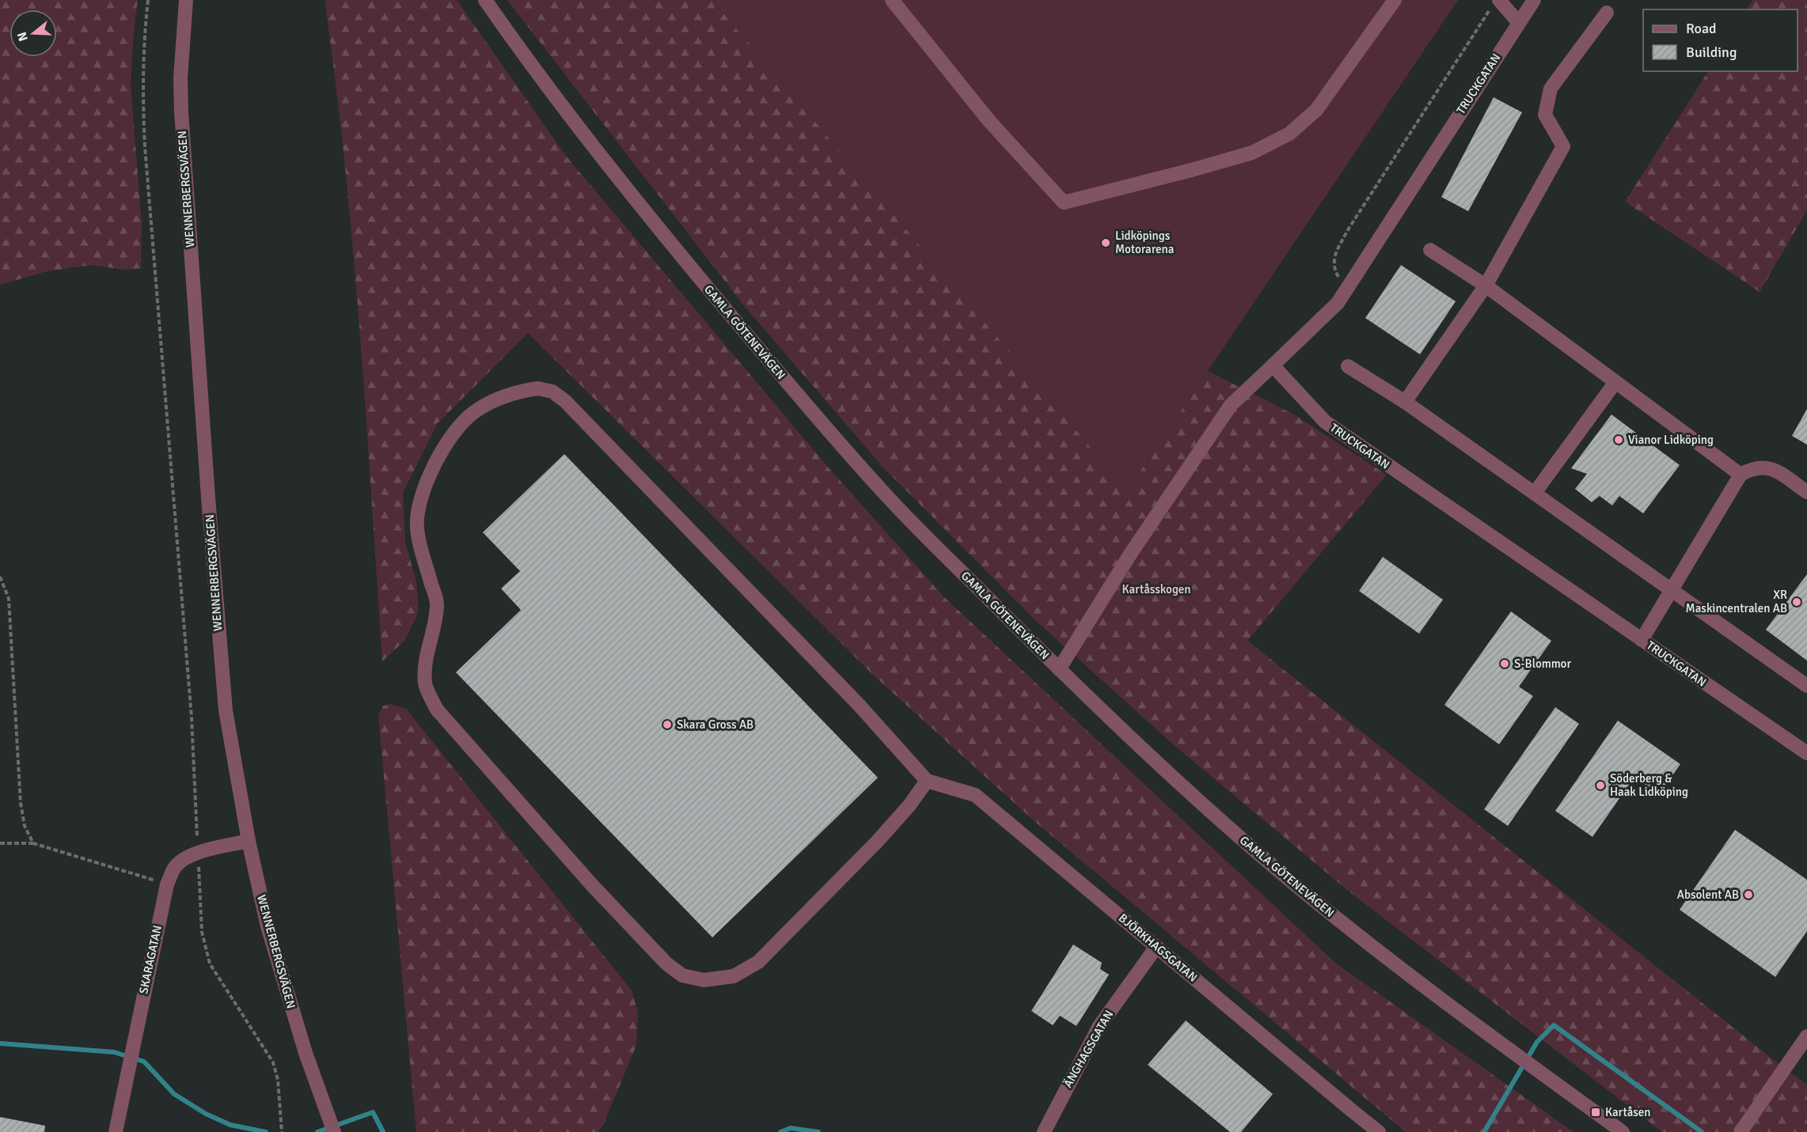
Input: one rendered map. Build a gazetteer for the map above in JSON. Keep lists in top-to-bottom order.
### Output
{
  "streets": {
    "street": [
      "TRUCKGATAN",
      "WENNERBERGSVÄGEN",
      "GAMLA GÖTENEVÄGEN",
      "BJÖRKHAGSGATAN",
      "SKARAGATAN",
      "ÄNGHAGSGATAN"
    ]
  },
  "crossings": [
    ["WENNERBERGSVÄGEN", "SKARAGATAN"],
    ["BJÖRKHAGSGATAN", "ÄNGHAGSGATAN"]
  ],
  "parks": ["Kartåsskogen"],
  "places": {
    "other": [
      "Lidköpings Motorarena",
      "Vianor Lidköping",
      "XR Maskincentralen AB",
      "S-Blommor",
      "Skara Gross AB",
      "Söderberg & Haak Lidköping",
      "Absolent AB"
    ],
    "transit": ["Kartåsen"]
  },
  "legend": ["Road", "Building"],
  "north": "left"
}
